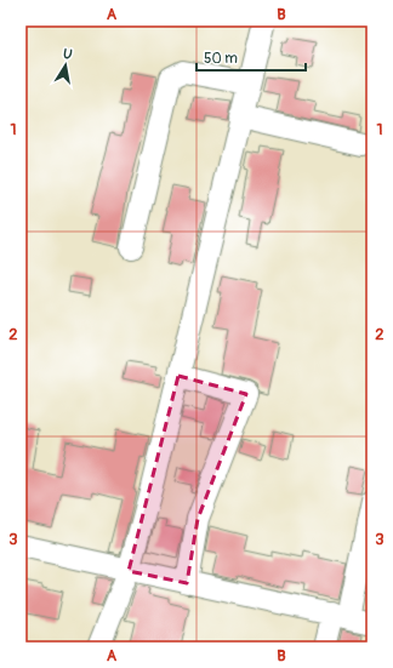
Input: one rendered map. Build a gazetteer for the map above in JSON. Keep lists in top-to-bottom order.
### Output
{
  "scale_bar": "50 m",
  "north": "top",
  "grid": {
    "columns": ["A", "B"],
    "rows": ["1", "2", "3"]
  }
}
